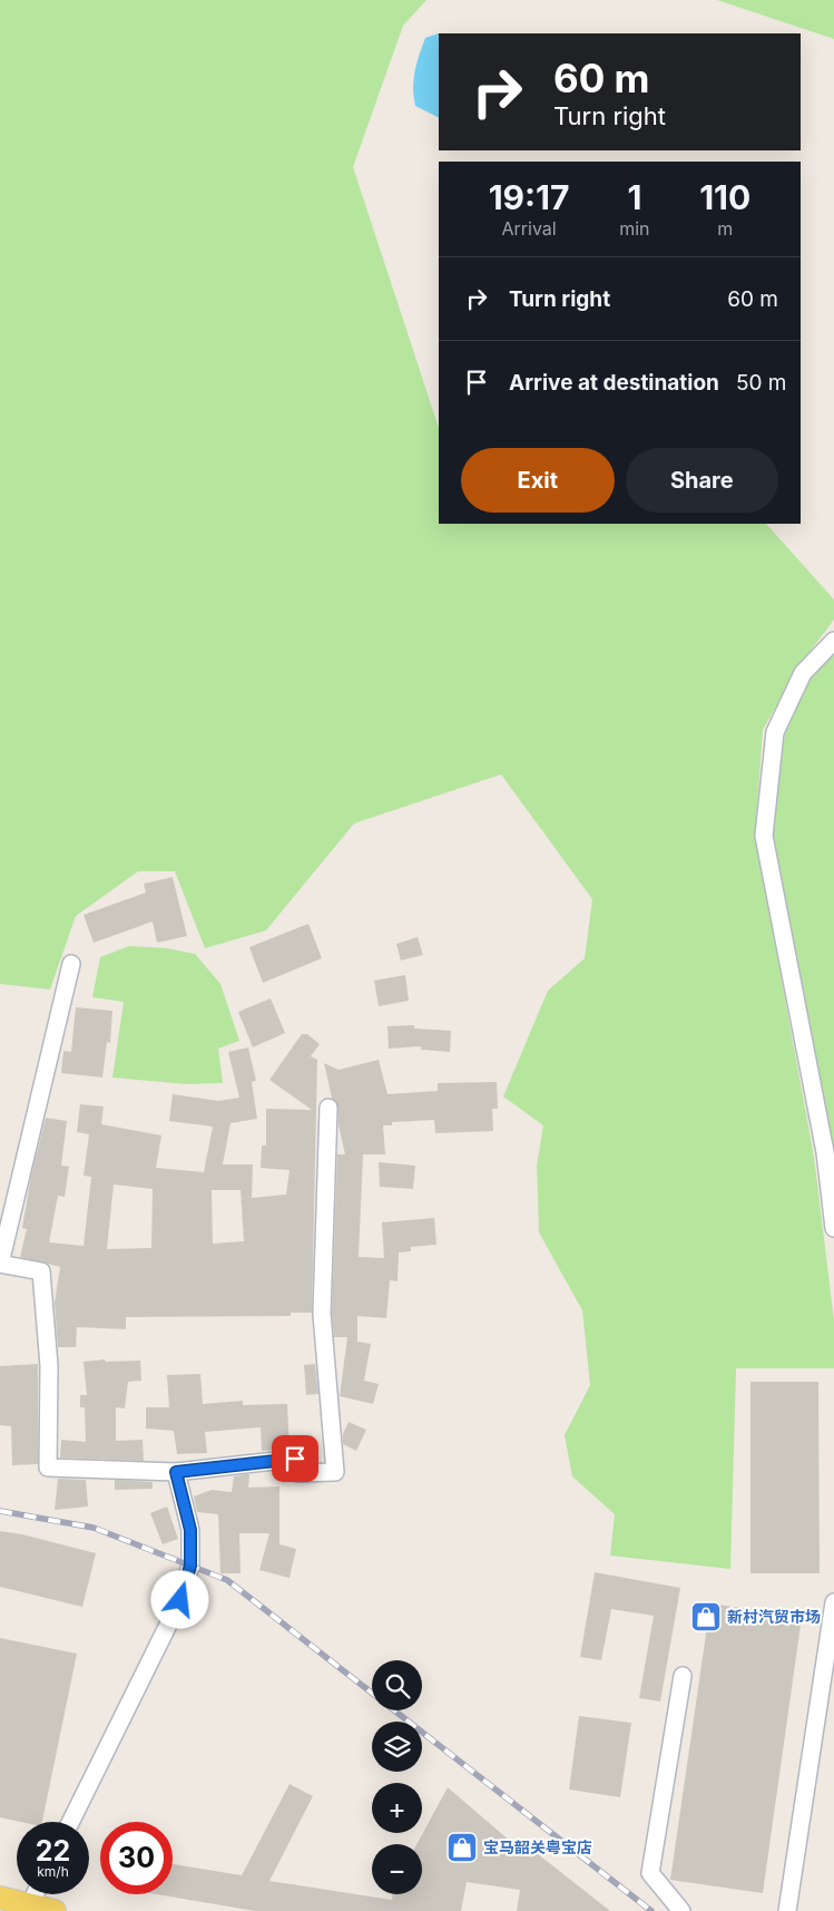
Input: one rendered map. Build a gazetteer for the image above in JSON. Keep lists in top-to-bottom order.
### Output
{
  "places": {
    "shop": ["新村汽贸市场", "宝马韶关粤宝店"]
  },
  "page": {
    "turn": ["60 m", "Turn right"],
    "eta": [
      "19:17",
      "Arrival",
      "1",
      "min",
      "110",
      "m"
    ],
    "list": [
      {
        "name": "Turn right",
        "value": "60 m"
      },
      {
        "name": "Arrive at destination",
        "value": "50 m"
      }
    ],
    "buttons": ["Exit", "Share"],
    "map_buttons": ["+", "−"],
    "speed": "22 km/h",
    "limit": "30"
  }
}
